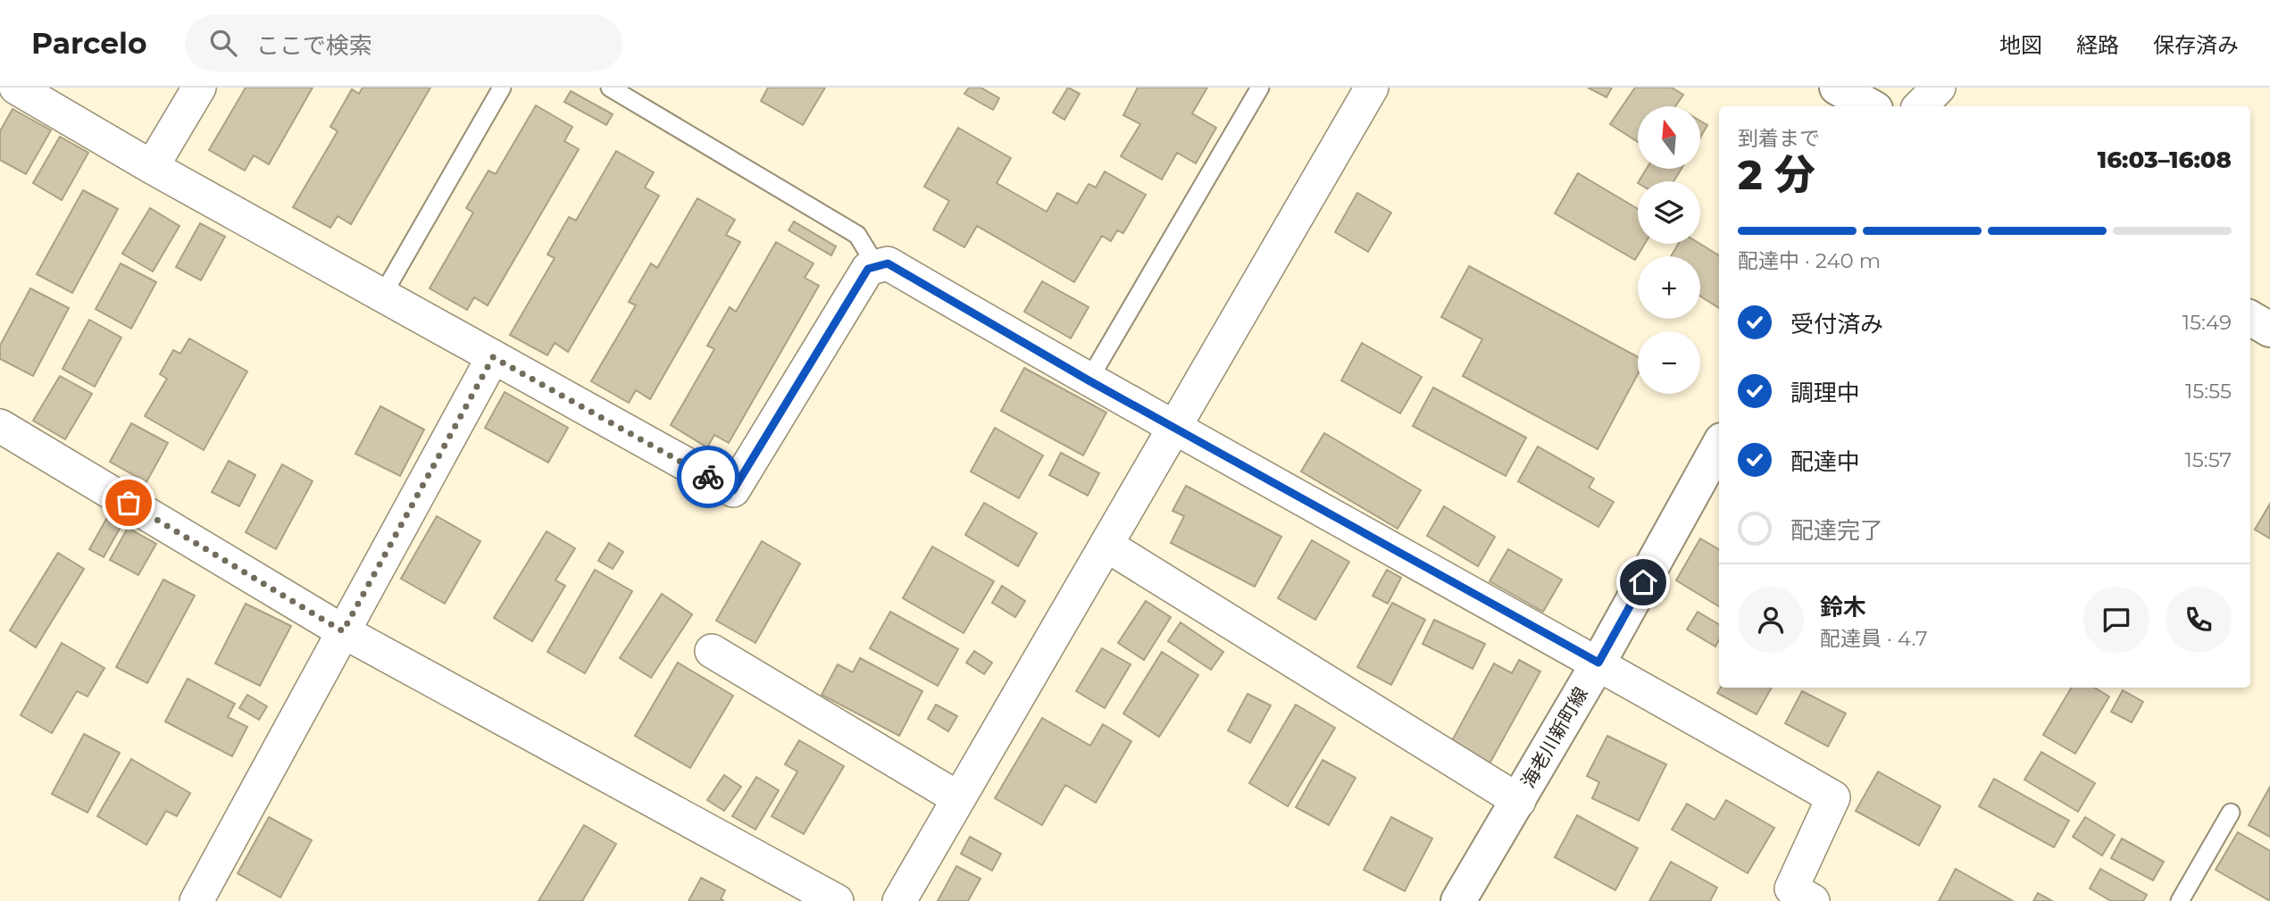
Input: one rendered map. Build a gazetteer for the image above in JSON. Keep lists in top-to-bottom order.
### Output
{
  "streets": {
    "main road": ["海老川新町線"]
  },
  "north": "top",
  "page": {
    "header": "Parcelo",
    "search": "ここで検索",
    "nav": ["地図", "経路", "保存済み"],
    "map_buttons": ["+", "−"],
    "heading": ["2 分", "到着まで", "16:03–16:08"],
    "panel": ["鈴木", "配達員 · 4.7"],
    "bar": "配達中 · 240 m",
    "list": [
      ["受付済み", "15:49"],
      ["調理中", "15:55"],
      ["配達中", "15:57"],
      "配達完了"
    ]
  }
}
